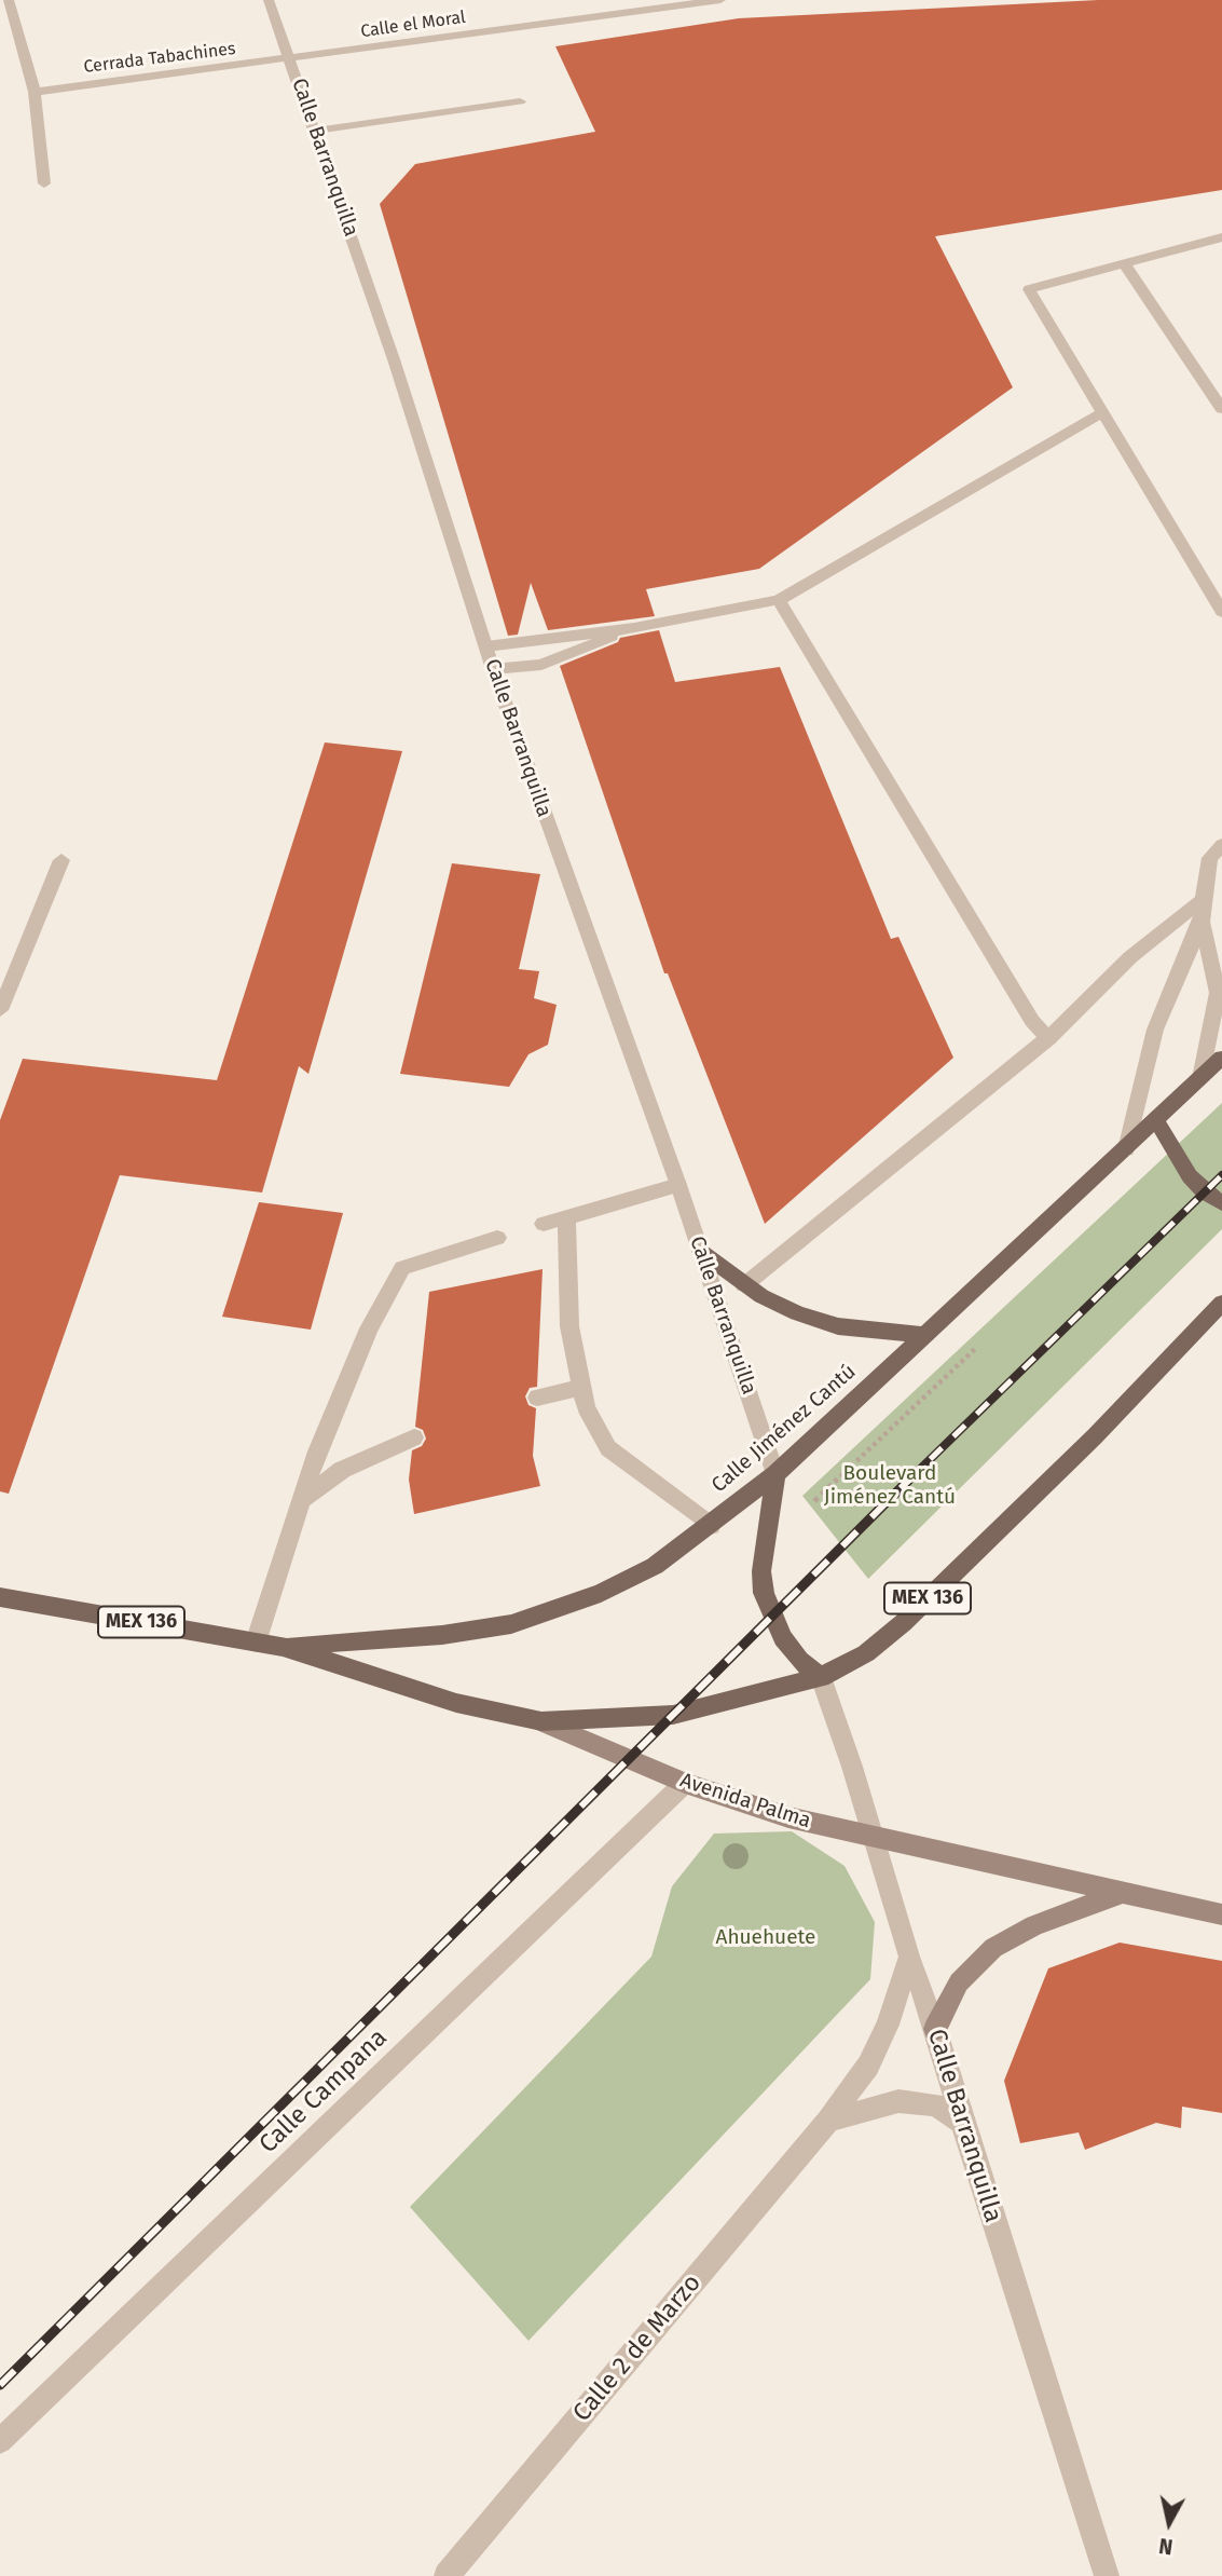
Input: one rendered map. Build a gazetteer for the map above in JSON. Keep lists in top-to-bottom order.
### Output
{
  "streets": {
    "main road": ["Calle Jiménez Cantú", "MEX 136", "Avenida Palma"],
    "street": [
      "Calle el Moral",
      "Cerrada Tabachines",
      "Calle Barranquilla",
      "Calle Campana",
      "Calle 2 de Marzo"
    ]
  },
  "crossings": [
    ["Calle el Moral", "Cerrada Tabachines"],
    ["Calle el Moral", "Calle Barranquilla"],
    ["Cerrada Tabachines", "Calle Barranquilla"],
    ["Calle Barranquilla", "Calle Jiménez Cantú"],
    ["Calle Barranquilla", "MEX 136"],
    ["Calle Barranquilla", "Avenida Palma"],
    ["Calle Barranquilla", "Calle 2 de Marzo"],
    ["Calle Jiménez Cantú", "MEX 136"],
    ["Calle Jiménez Cantú", "Avenida Palma"],
    ["MEX 136", "Avenida Palma"],
    ["Avenida Palma", "Calle Campana"]
  ],
  "parks": ["Boulevard Jiménez Cantú", "Ahuehuete"],
  "north": "bottom"
}
